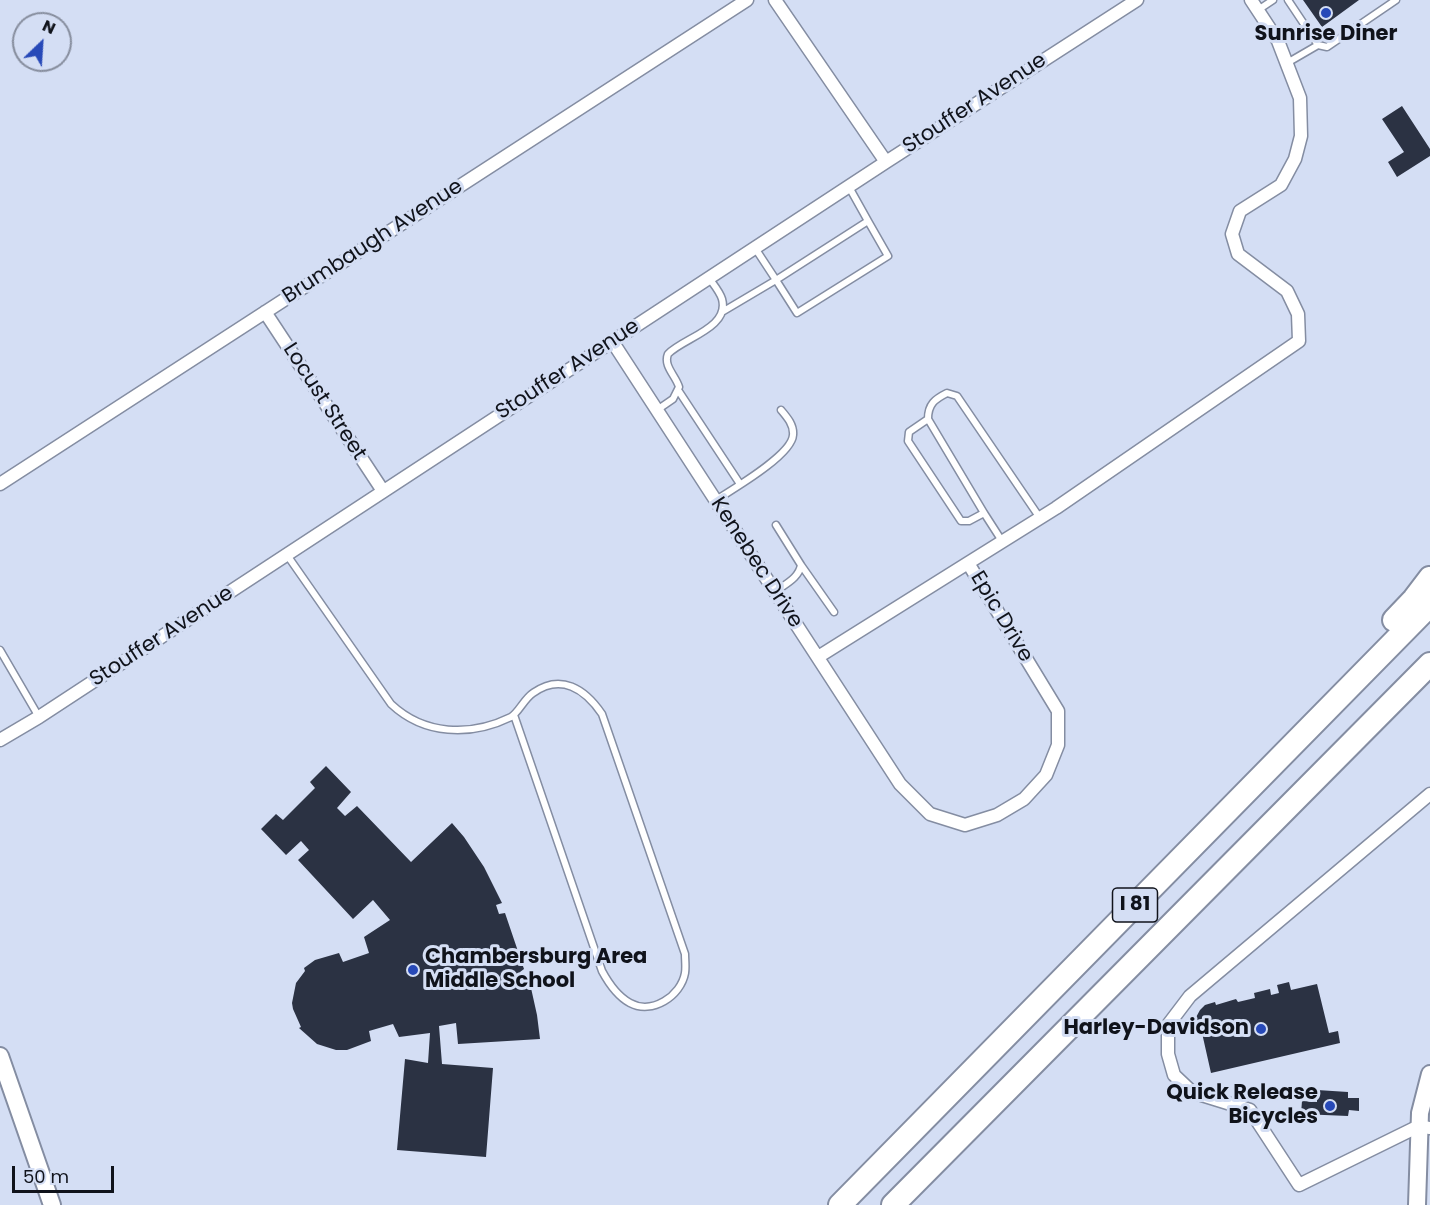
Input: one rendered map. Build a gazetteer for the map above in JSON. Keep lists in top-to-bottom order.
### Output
{
  "streets": {
    "highway": ["I 81"],
    "street": [
      "Stouffer Avenue",
      "Brumbaugh Avenue",
      "Locust Street",
      "Kenebec Drive",
      "Epic Drive"
    ]
  },
  "crossings": [
    ["Stouffer Avenue", "Locust Street"],
    ["Stouffer Avenue", "Kenebec Drive"],
    ["Brumbaugh Avenue", "Locust Street"],
    ["Kenebec Drive", "Epic Drive"]
  ],
  "places": [
    "Sunrise Diner",
    "Chambersburg Area Middle School",
    "Harley-Davidson",
    "Quick Release Bicycles"
  ],
  "scale_bar": "50 m",
  "north": "top right"
}
